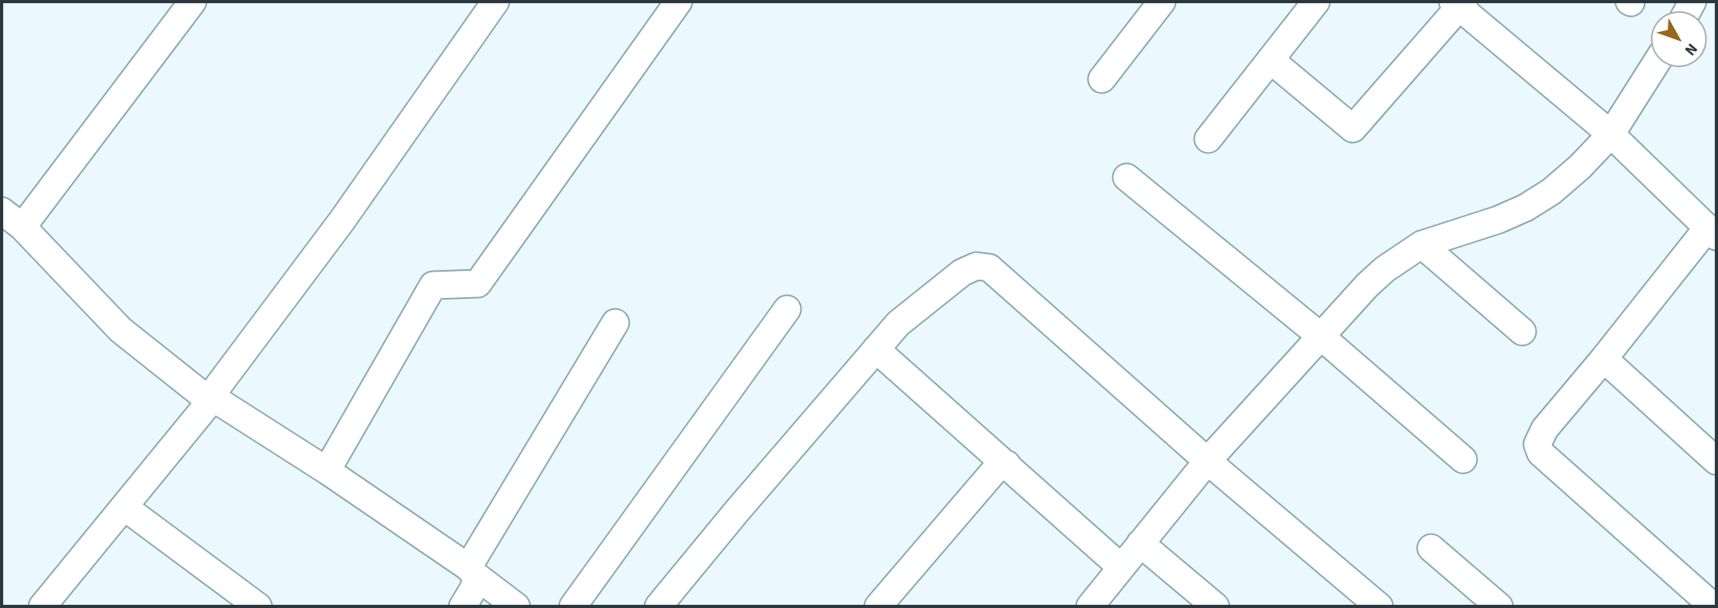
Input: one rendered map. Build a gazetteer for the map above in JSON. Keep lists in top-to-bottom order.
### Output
{
  "north": "bottom right"
}
